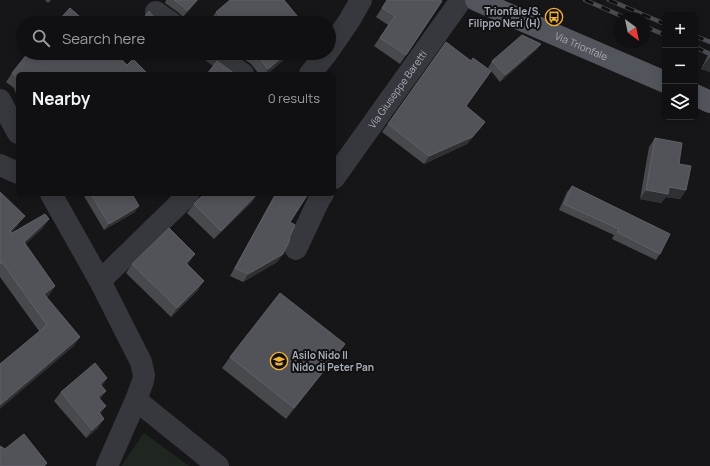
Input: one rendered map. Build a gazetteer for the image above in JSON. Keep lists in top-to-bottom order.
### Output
{
  "streets": {
    "main road": ["Via Trionfale"],
    "street": ["Via Giuseppe Baretti"]
  },
  "places": {
    "bus stop": ["Trionfale/S. Filippo Neri (H)"],
    "school or university": ["Asilo Nido Il Nido di Peter Pan"]
  },
  "north": "bottom right",
  "page": {
    "map_buttons": ["+", "−"],
    "search": "Search here",
    "heading": ["Nearby", "0 results"]
  }
}
